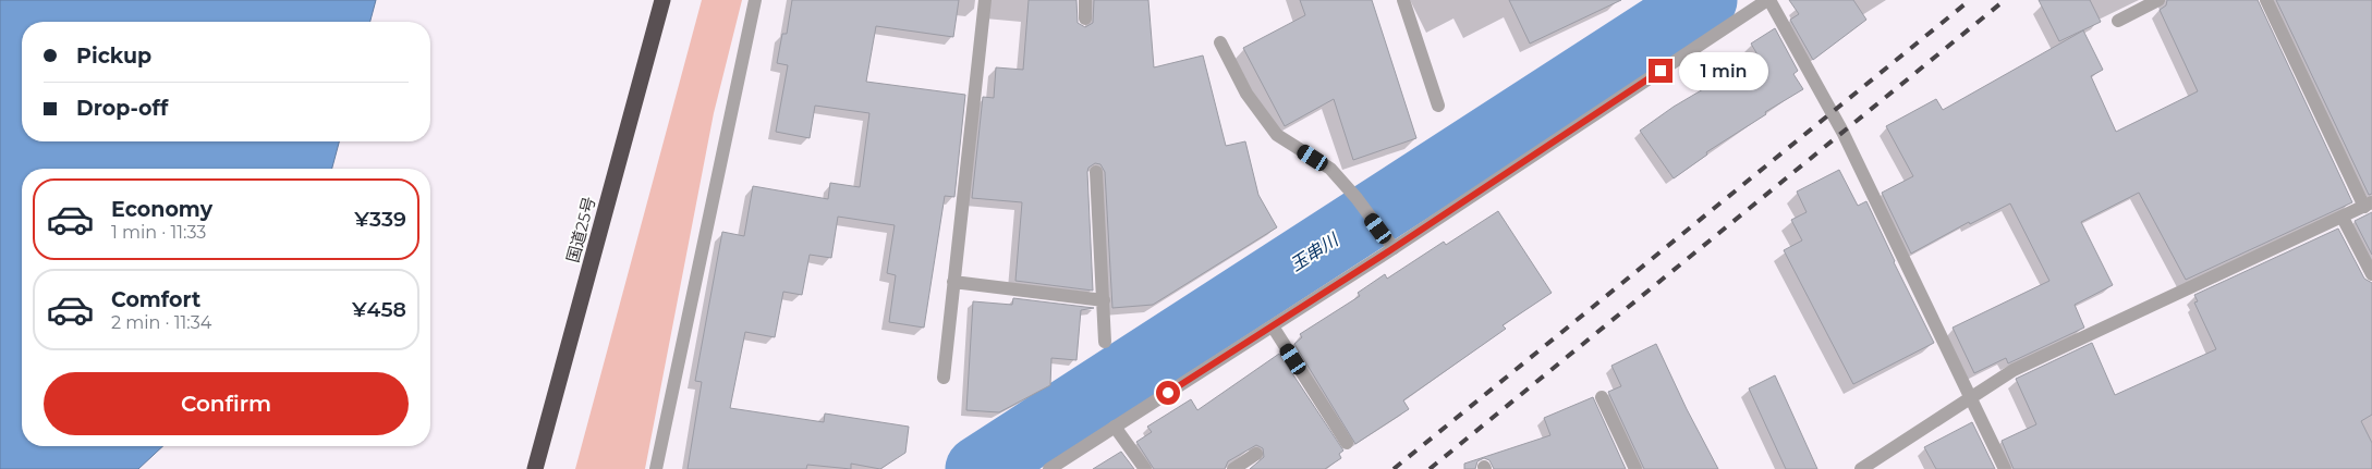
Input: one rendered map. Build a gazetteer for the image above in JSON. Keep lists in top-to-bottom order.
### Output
{
  "streets": {
    "highway": ["国道25号"]
  },
  "water": ["玉串川"],
  "page": {
    "banner": ["Pickup", "Drop-off"],
    "bubble": "1 min",
    "list": [
      {
        "name": "Economy",
        "note": "1 min · 11:33",
        "value": "¥339"
      },
      {
        "name": "Comfort",
        "note": "2 min · 11:34",
        "value": "¥458"
      }
    ],
    "buttons": "Confirm"
  }
}
